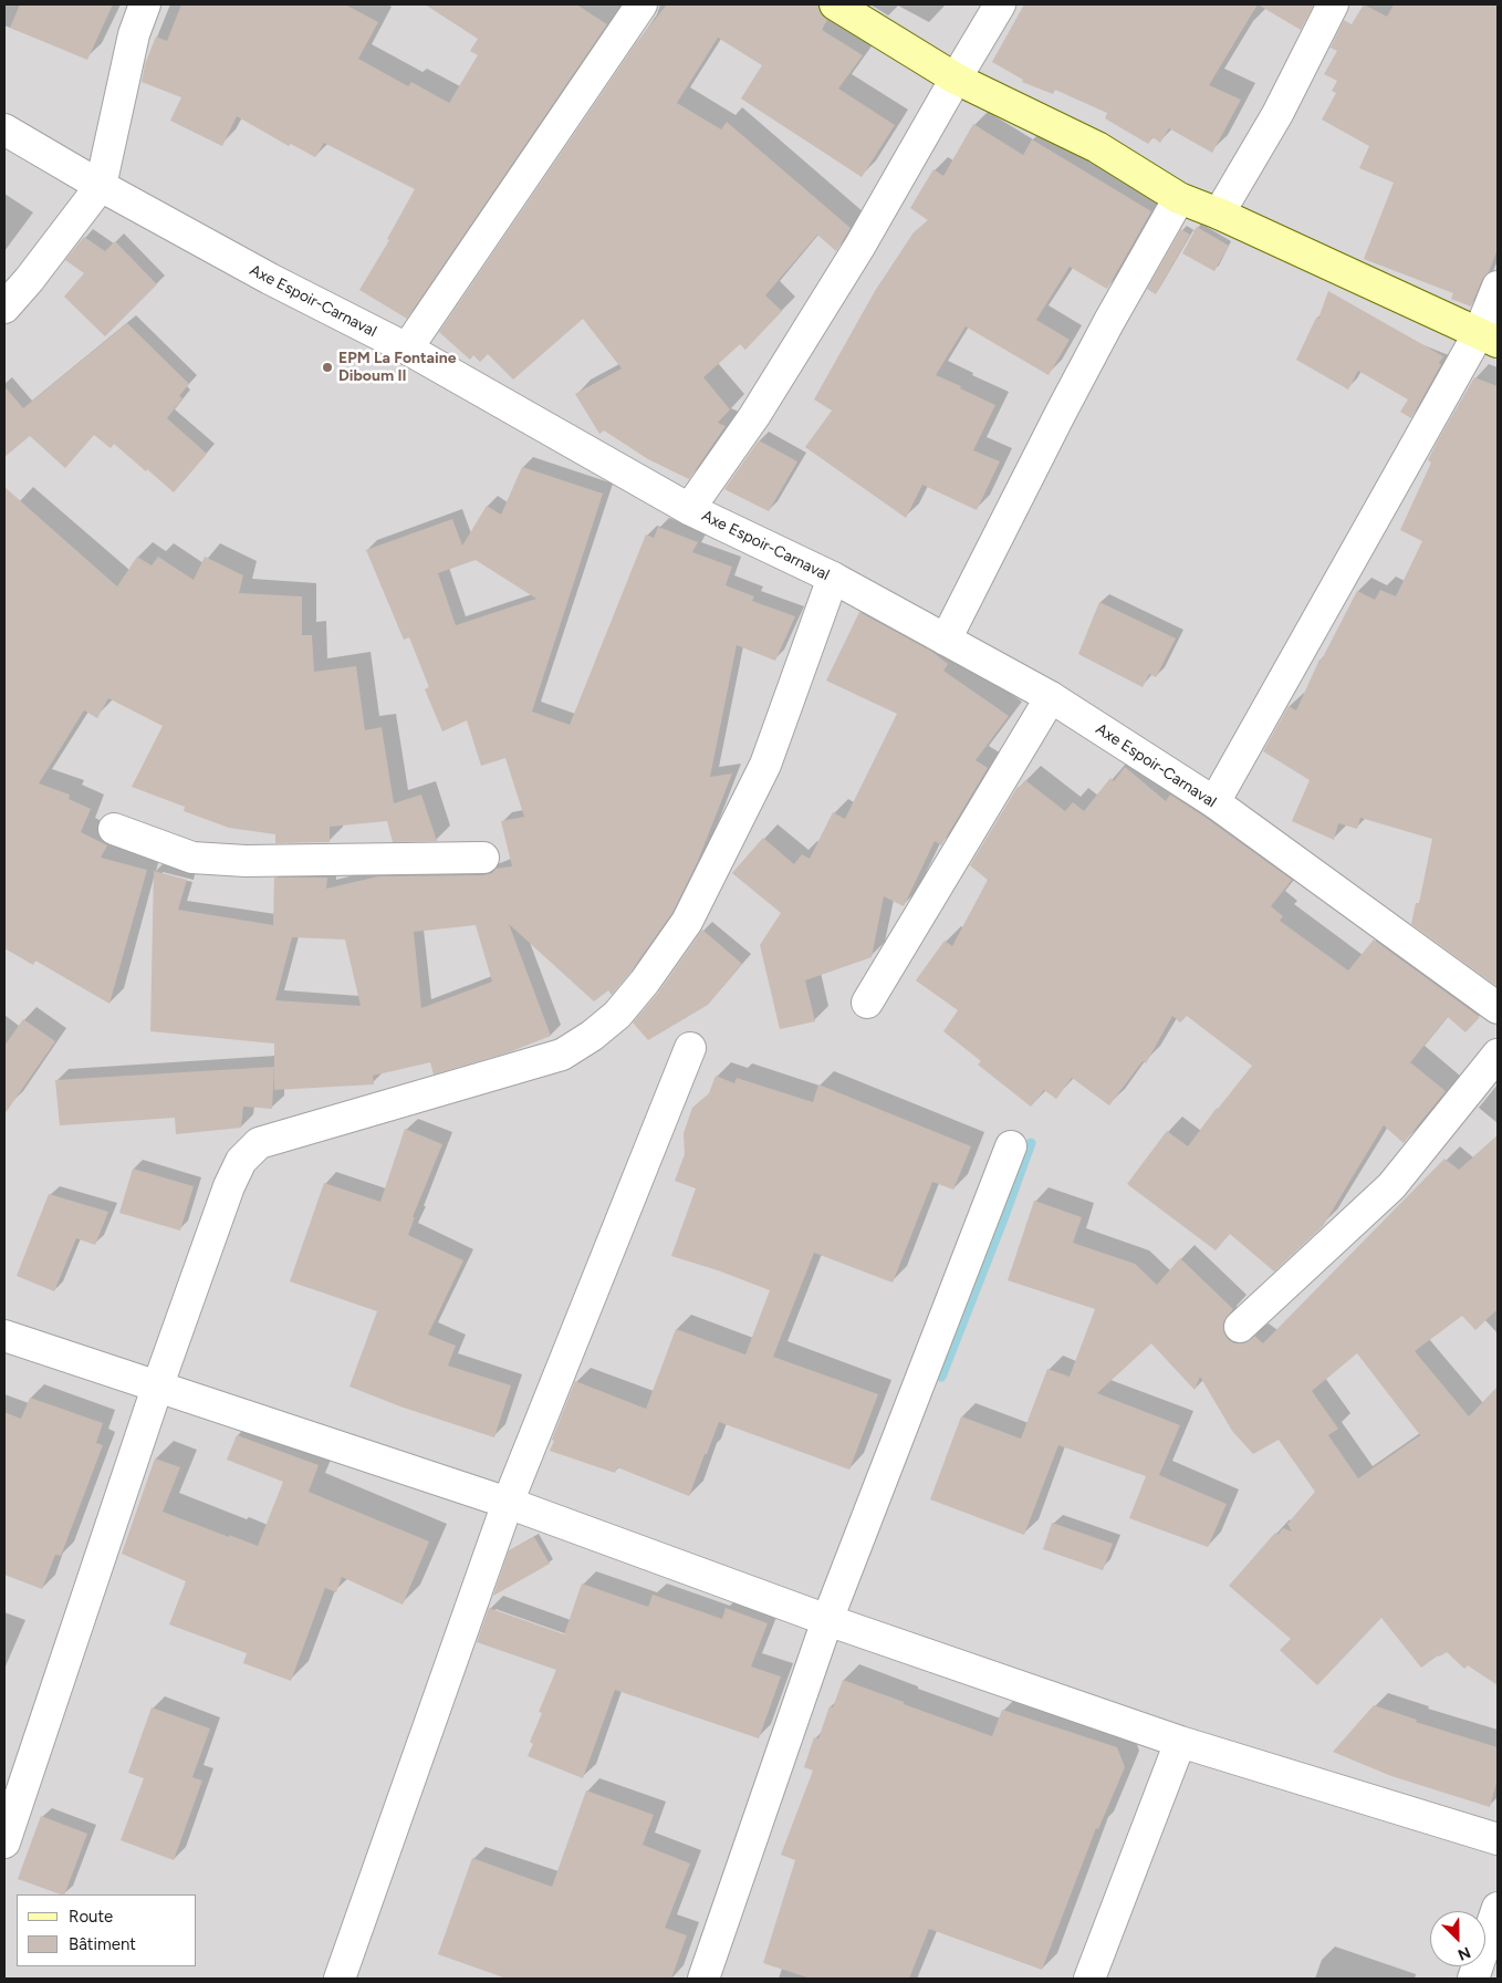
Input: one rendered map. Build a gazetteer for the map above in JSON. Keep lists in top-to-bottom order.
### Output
{
  "streets": {
    "street": ["Axe Espoir-Carnaval"]
  },
  "places": ["EPM La Fontaine Diboum II"],
  "legend": ["Route", "Bâtiment"],
  "north": "bottom right"
}
